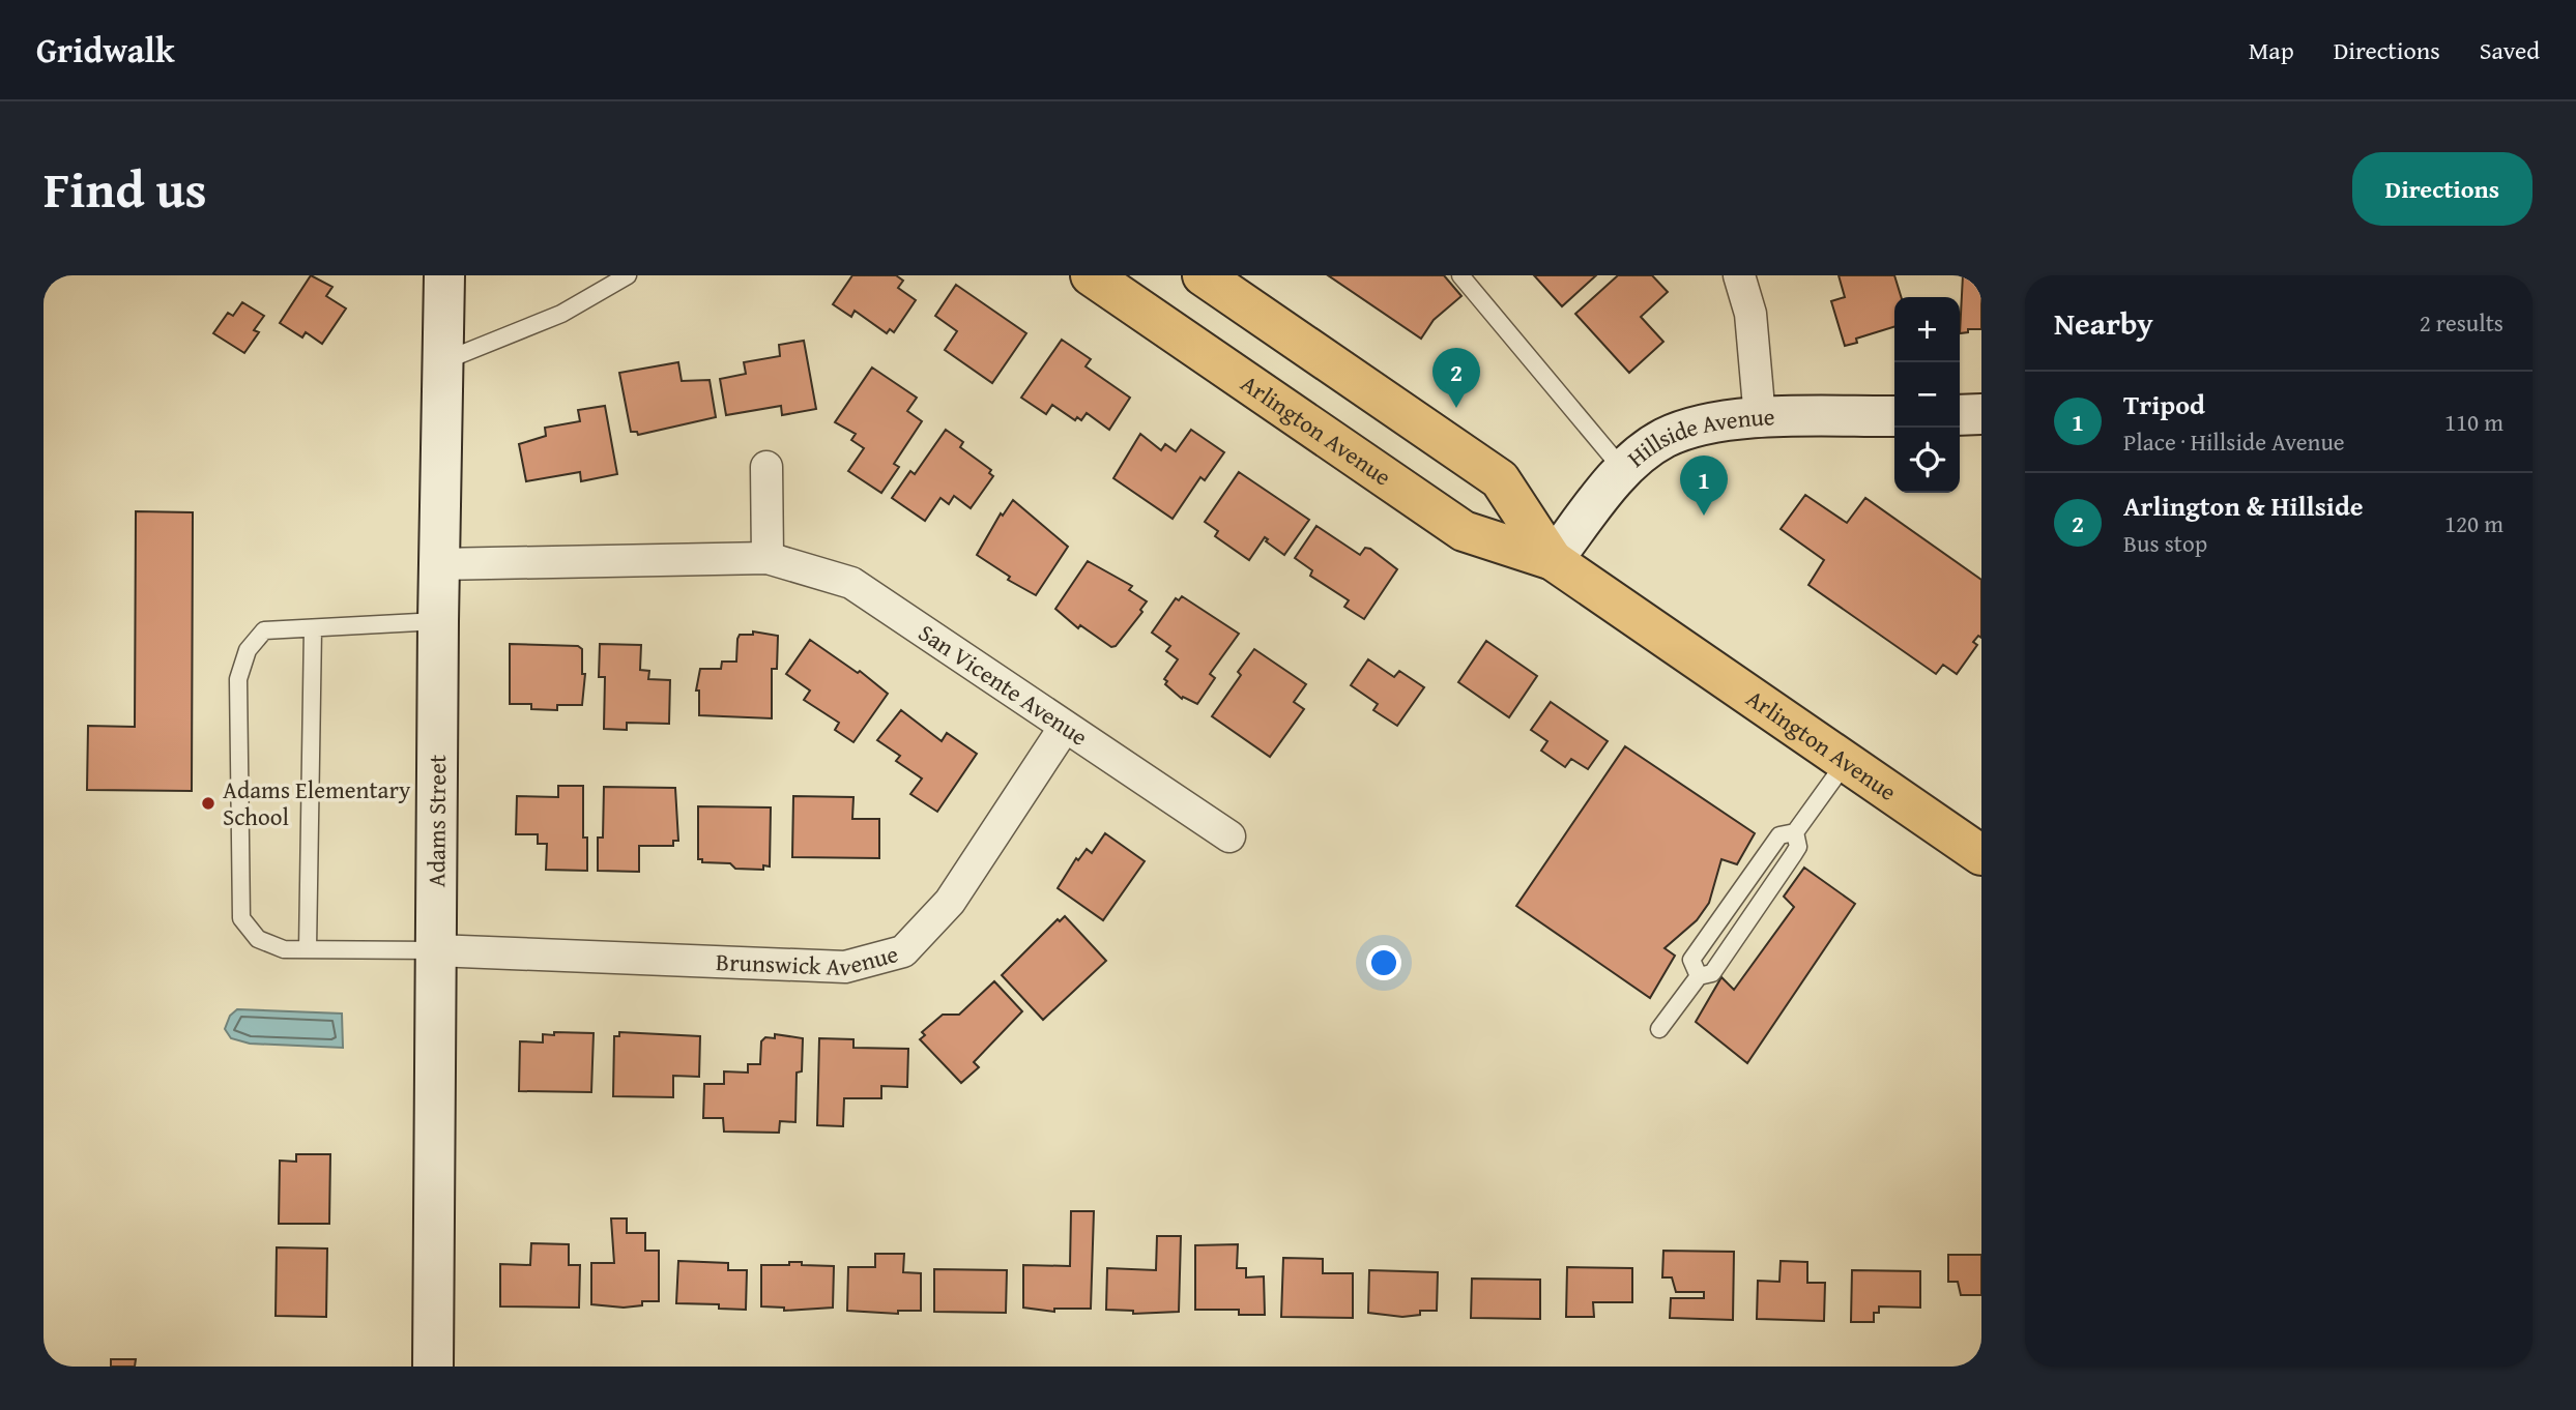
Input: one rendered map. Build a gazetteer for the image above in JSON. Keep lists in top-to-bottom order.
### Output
{
  "streets": {
    "main road": ["Arlington Avenue", "Hillside Avenue", "Adams Street"],
    "street": ["San Vicente Avenue", "Brunswick Avenue"]
  },
  "crossings": [
    ["Arlington Avenue", "Hillside Avenue"],
    ["San Vicente Avenue", "Adams Street"],
    ["San Vicente Avenue", "Brunswick Avenue"],
    ["Adams Street", "Brunswick Avenue"]
  ],
  "places": ["Adams Elementary School"],
  "page": {
    "header": "Gridwalk",
    "nav": ["Map", "Directions", "Saved"],
    "title": "Find us",
    "buttons": "Directions",
    "heading": ["Nearby", "2 results"],
    "map_buttons": ["+", "−"],
    "pins": ["2", "1"],
    "list": [
      {
        "mark": "1",
        "name": "Tripod",
        "note": "Place · Hillside Avenue",
        "value": "110 m"
      },
      {
        "mark": "2",
        "name": "Arlington & Hillside",
        "note": "Bus stop",
        "value": "120 m"
      }
    ]
  }
}
